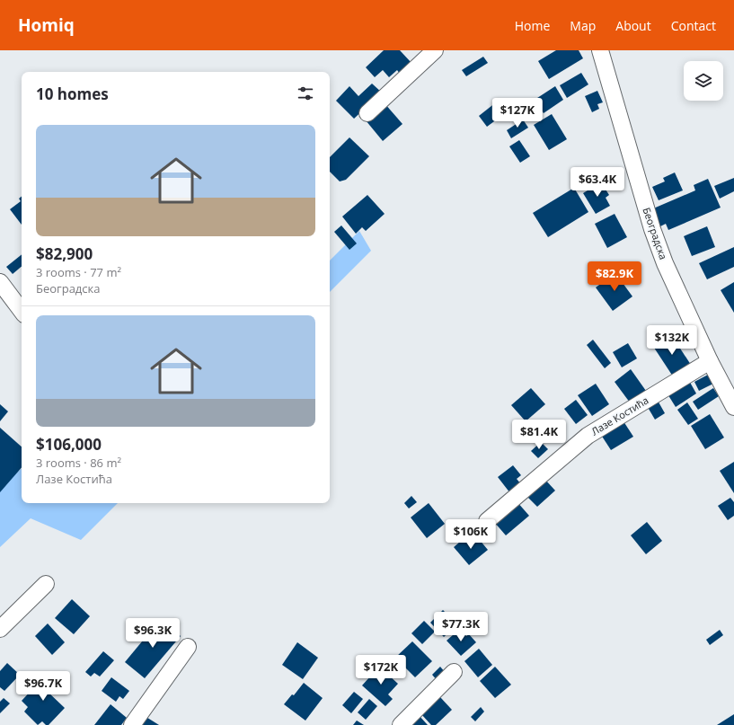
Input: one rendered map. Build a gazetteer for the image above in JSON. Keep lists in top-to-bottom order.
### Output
{
  "streets": {
    "street": ["Београдска", "Лазе Костића"]
  },
  "crossings": [
    ["Београдска", "Лазе Костића"]
  ],
  "page": {
    "header": "Homiq",
    "nav": [
      "Home",
      "Map",
      "About",
      "Contact"
    ],
    "heading": "10 homes",
    "price": [
      "$127K",
      "$63.4K",
      "$82.9K",
      "$132K",
      "$81.4K",
      "$106K",
      "$77.3K",
      "$96.3K",
      "$172K",
      "$96.7K"
    ],
    "list": [
      {
        "name": "$82,900",
        "note": "3 rooms · 77 m² · Београдска"
      },
      {
        "name": "$106,000",
        "note": "3 rooms · 86 m² · Лазе Костића"
      }
    ]
  }
}
